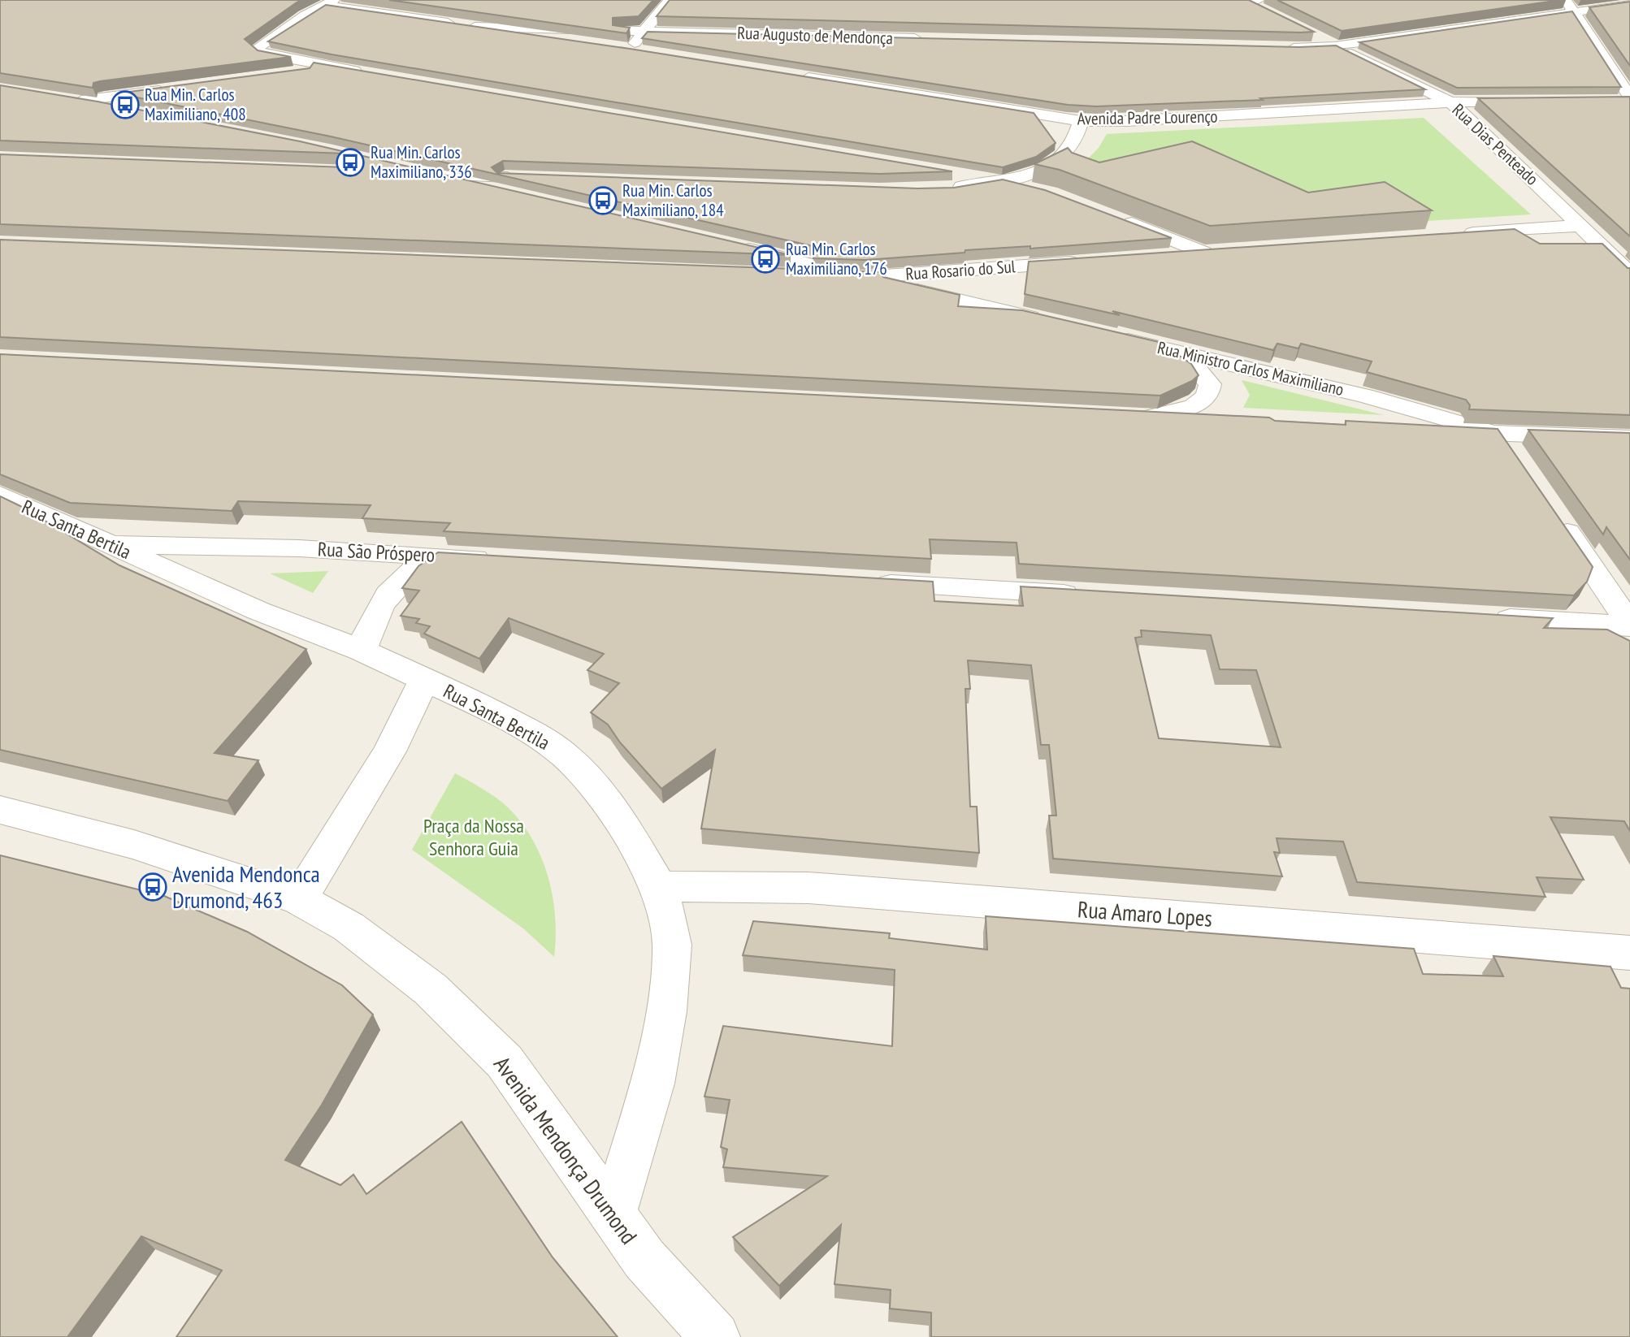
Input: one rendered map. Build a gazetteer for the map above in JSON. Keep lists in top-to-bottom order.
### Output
{
  "streets": {
    "street": [
      "Rua Augusto de Mendonça",
      "Avenida Padre Lourenço",
      "Rua Dias Penteado",
      "Rua Rosario do Sul",
      "Rua Ministro Carlos Maximiliano",
      "Rua Santa Bertila",
      "Rua São Próspero",
      "Rua Amaro Lopes",
      "Avenida Mendonça Drumond"
    ]
  },
  "crossings": [
    ["Avenida Padre Lourenço", "Rua Dias Penteado"],
    ["Rua Santa Bertila", "Rua São Próspero"],
    ["Rua Santa Bertila", "Rua Amaro Lopes"],
    ["Rua Santa Bertila", "Avenida Mendonça Drumond"]
  ],
  "parks": ["Praça da Nossa Senhora Guia"],
  "places": {
    "bus stop": [
      "Rua Min. Carlos Maximiliano, 408",
      "Rua Min. Carlos Maximiliano, 336",
      "Rua Min. Carlos Maximiliano, 184",
      "Rua Min. Carlos Maximiliano, 176",
      "Avenida Mendonca Drumond, 463"
    ]
  }
}
